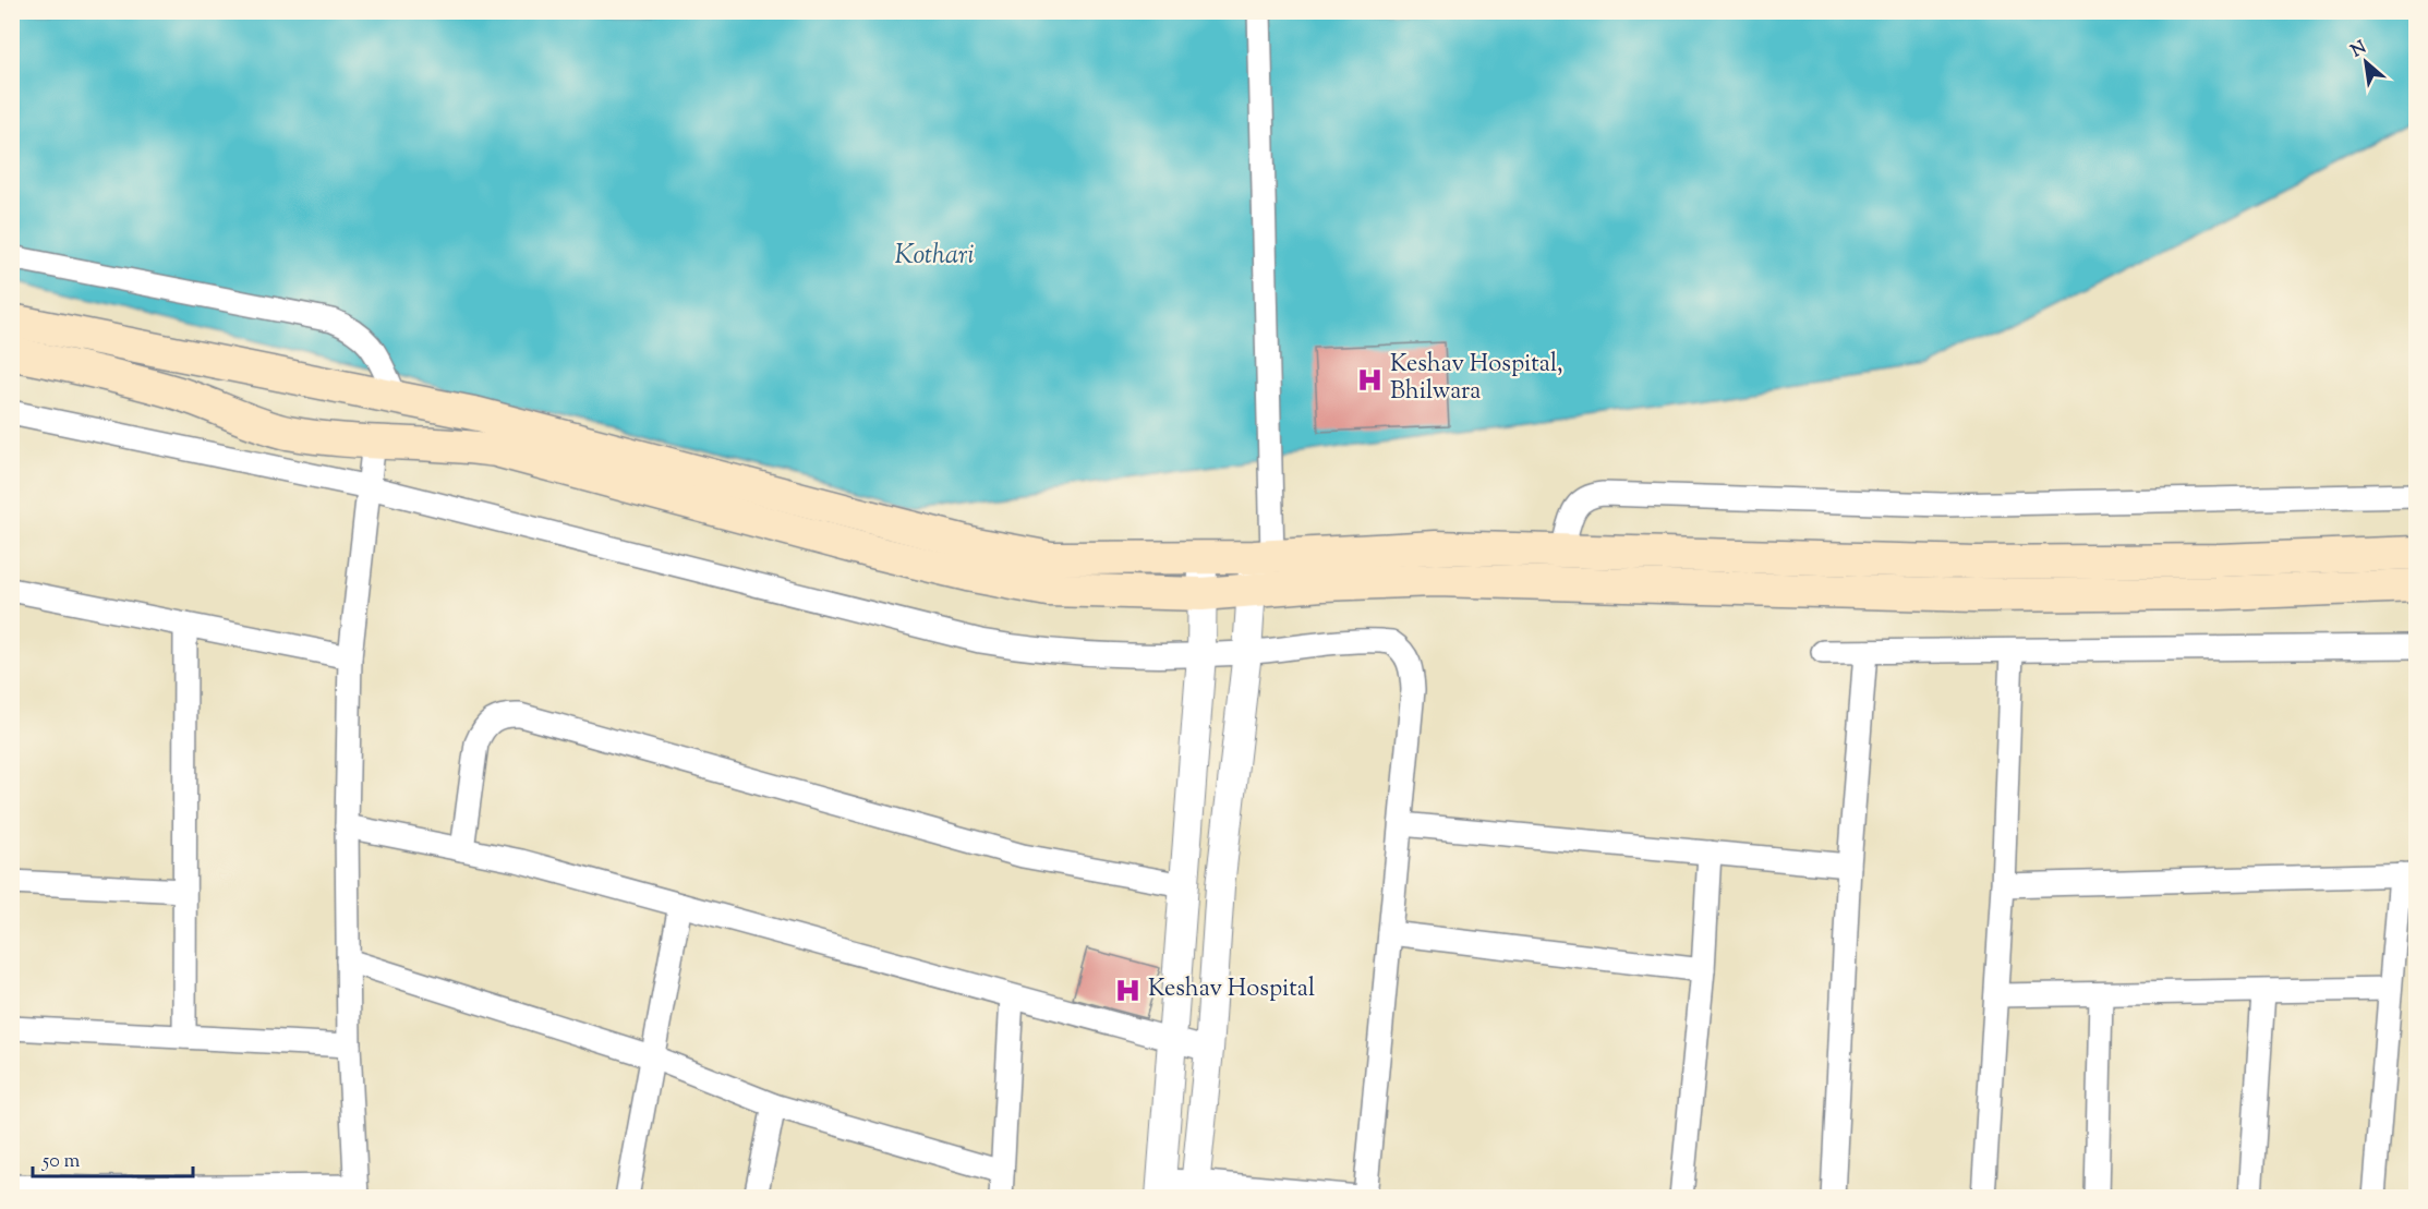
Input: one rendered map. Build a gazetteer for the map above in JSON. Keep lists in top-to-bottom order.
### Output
{
  "water": ["Kothari"],
  "places": {
    "hospital": ["Keshav Hospital, Bhilwara", "Keshav Hospital"]
  },
  "scale_bar": "50 m",
  "north": "top left"
}
